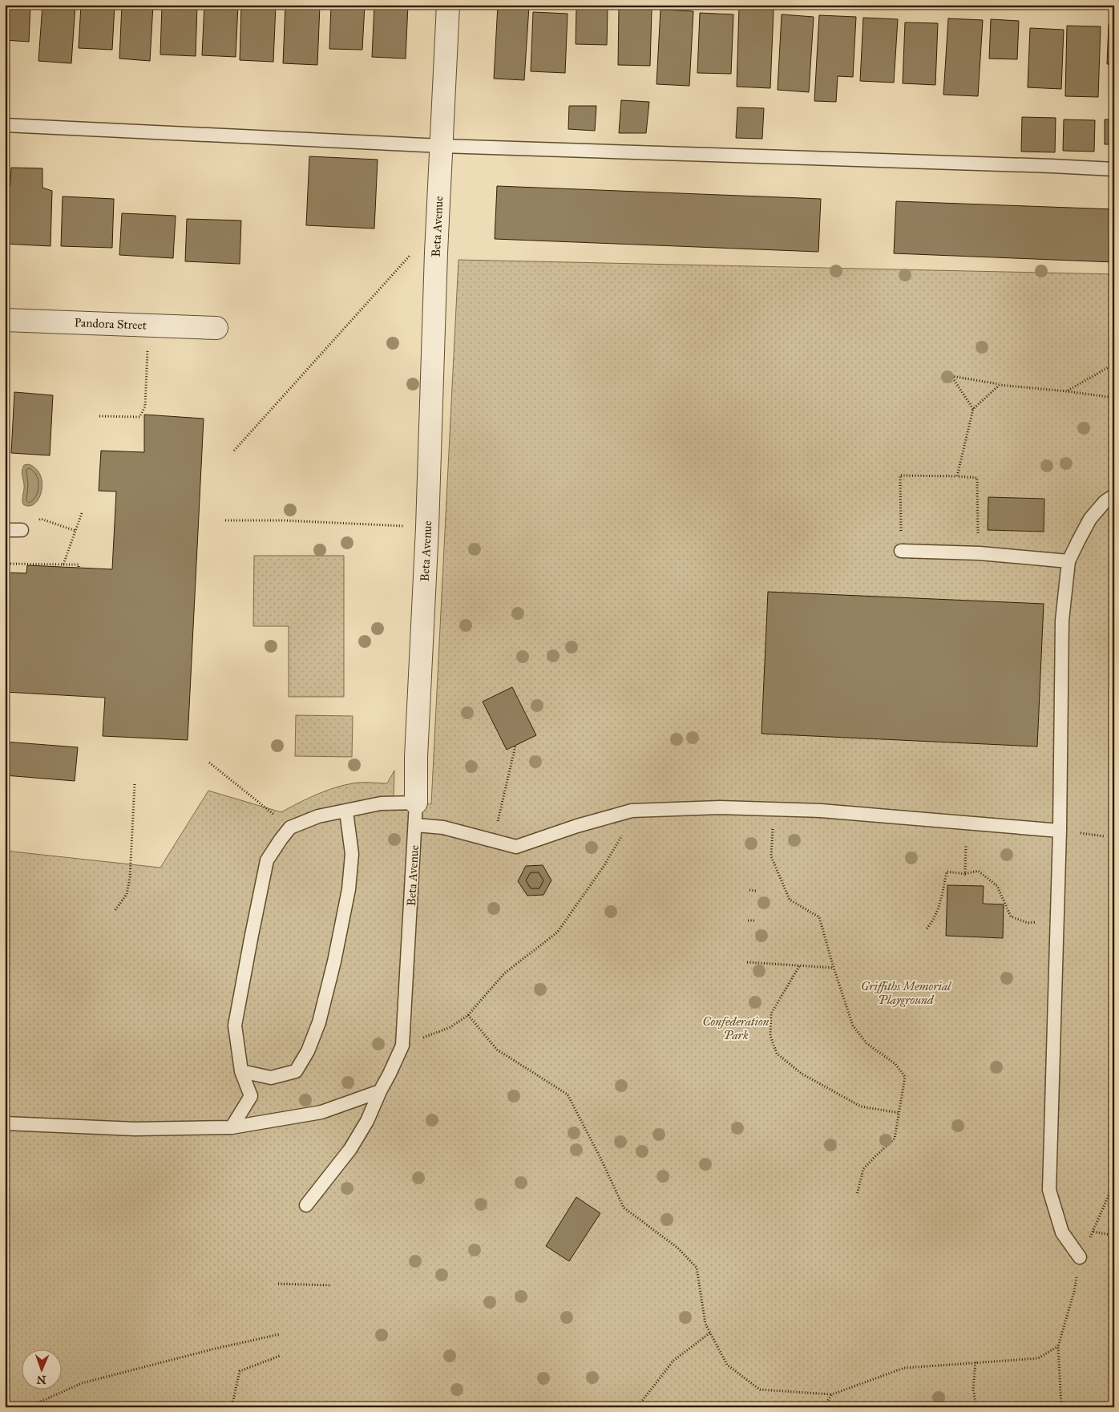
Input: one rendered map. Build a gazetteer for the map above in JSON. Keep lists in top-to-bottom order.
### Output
{
  "streets": {
    "street": ["Beta Avenue", "Pandora Street"]
  },
  "parks": ["Griffiths Memorial Playground", "Confederation Park"],
  "north": "bottom"
}
